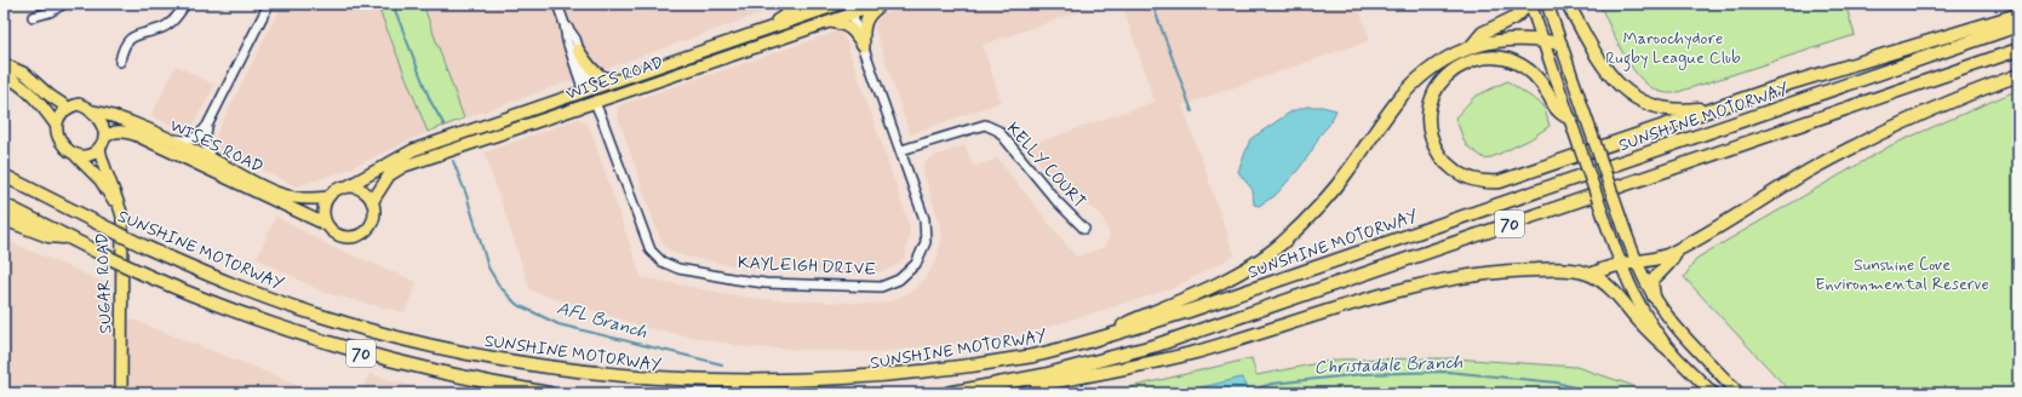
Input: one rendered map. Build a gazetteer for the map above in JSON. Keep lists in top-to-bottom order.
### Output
{
  "streets": {
    "highway": ["SUNSHINE MOTORWAY", "70"],
    "main road": ["WISES ROAD", "KAYLEIGH DRIVE", "SUGAR ROAD"],
    "street": ["KELLY COURT"]
  },
  "crossings": [
    ["WISES ROAD", "KAYLEIGH DRIVE"],
    ["WISES ROAD", "SUGAR ROAD"],
    ["KELLY COURT", "KAYLEIGH DRIVE"]
  ],
  "water": ["AFL Branch", "Christadale Branch"],
  "parks": ["Maroochydore Rugby League Club", "Sunshine Cove Environmental Reserve"]
}
